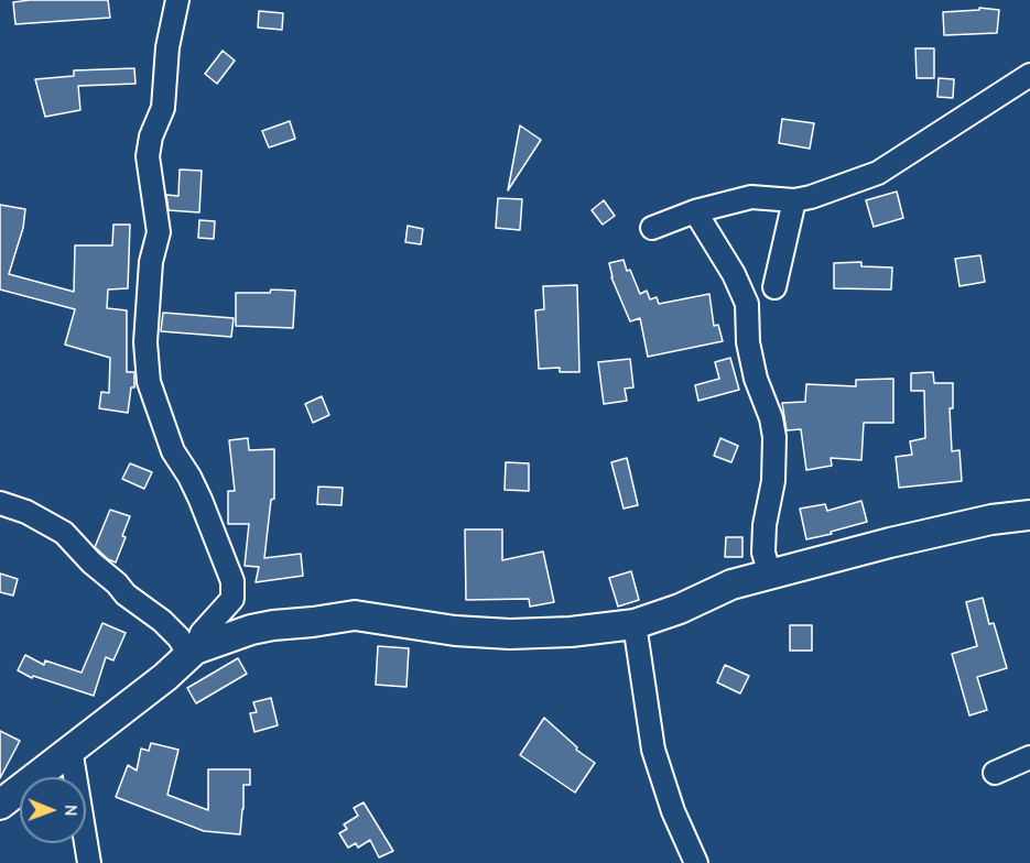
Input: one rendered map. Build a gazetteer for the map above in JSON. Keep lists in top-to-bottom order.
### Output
{
  "north": "right"
}
